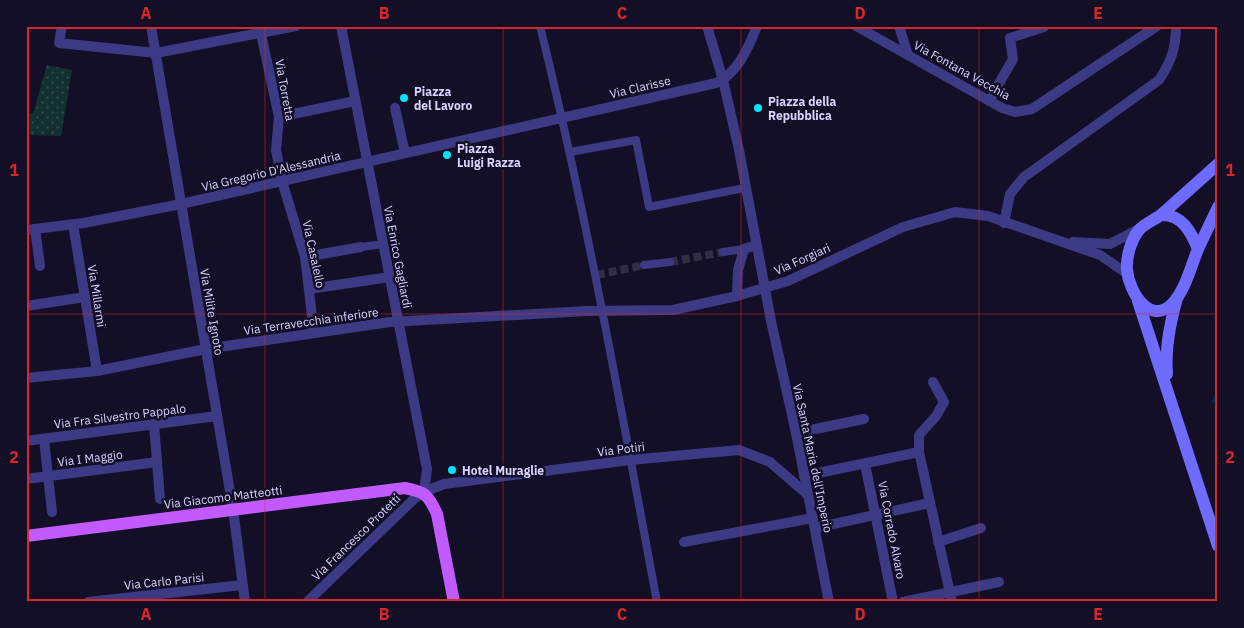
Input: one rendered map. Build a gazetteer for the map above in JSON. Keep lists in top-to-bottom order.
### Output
{
  "streets": {
    "main road": ["Via Giacomo Matteotti"],
    "street": [
      "Via Fontana Vecchia",
      "Via Clarisse",
      "Via Torretta",
      "Via Gregorio D'Alessandria",
      "Via Casalello",
      "Via Enrico Gagliardi",
      "Via Forgiari",
      "Via Millarmi",
      "Via Milite Ignoto",
      "Via Terravecchia inferiore",
      "Via Fra Silvestro Pappalo",
      "Via Potiri",
      "Via I Maggio",
      "Via Santa Maria dell'Imperio",
      "Via Corrado Alvaro",
      "Via Francesco Protetti",
      "Via Carlo Parisi"
    ]
  },
  "crossings": [
    ["Via Clarisse", "Via Gregorio D'Alessandria"],
    ["Via Clarisse", "Via Santa Maria dell'Imperio"],
    ["Via Torretta", "Via Gregorio D'Alessandria"],
    ["Via Torretta", "Via Casalello"],
    ["Via Gregorio D'Alessandria", "Via Casalello"],
    ["Via Gregorio D'Alessandria", "Via Enrico Gagliardi"],
    ["Via Gregorio D'Alessandria", "Via Millarmi"],
    ["Via Gregorio D'Alessandria", "Via Milite Ignoto"],
    ["Via Casalello", "Via Terravecchia inferiore"],
    ["Via Enrico Gagliardi", "Via Terravecchia inferiore"],
    ["Via Enrico Gagliardi", "Via Potiri"],
    ["Via Enrico Gagliardi", "Via Giacomo Matteotti"],
    ["Via Enrico Gagliardi", "Via Francesco Protetti"],
    ["Via Forgiari", "Via Terravecchia inferiore"],
    ["Via Millarmi", "Via Terravecchia inferiore"],
    ["Via Milite Ignoto", "Via Terravecchia inferiore"],
    ["Via Milite Ignoto", "Via Fra Silvestro Pappalo"],
    ["Via Milite Ignoto", "Via Giacomo Matteotti"],
    ["Via Milite Ignoto", "Via Carlo Parisi"],
    ["Via Potiri", "Via Santa Maria dell'Imperio"],
    ["Via Potiri", "Via Giacomo Matteotti"],
    ["Via Potiri", "Via Francesco Protetti"],
    ["Via Giacomo Matteotti", "Via Francesco Protetti"]
  ],
  "places": [
    "Piazza del Lavoro",
    "Piazza della Repubblica",
    "Piazza Luigi Razza",
    "Hotel Muraglie"
  ],
  "grid": {
    "columns": [
      "A",
      "B",
      "C",
      "D",
      "E"
    ],
    "rows": ["1", "2"]
  }
}
